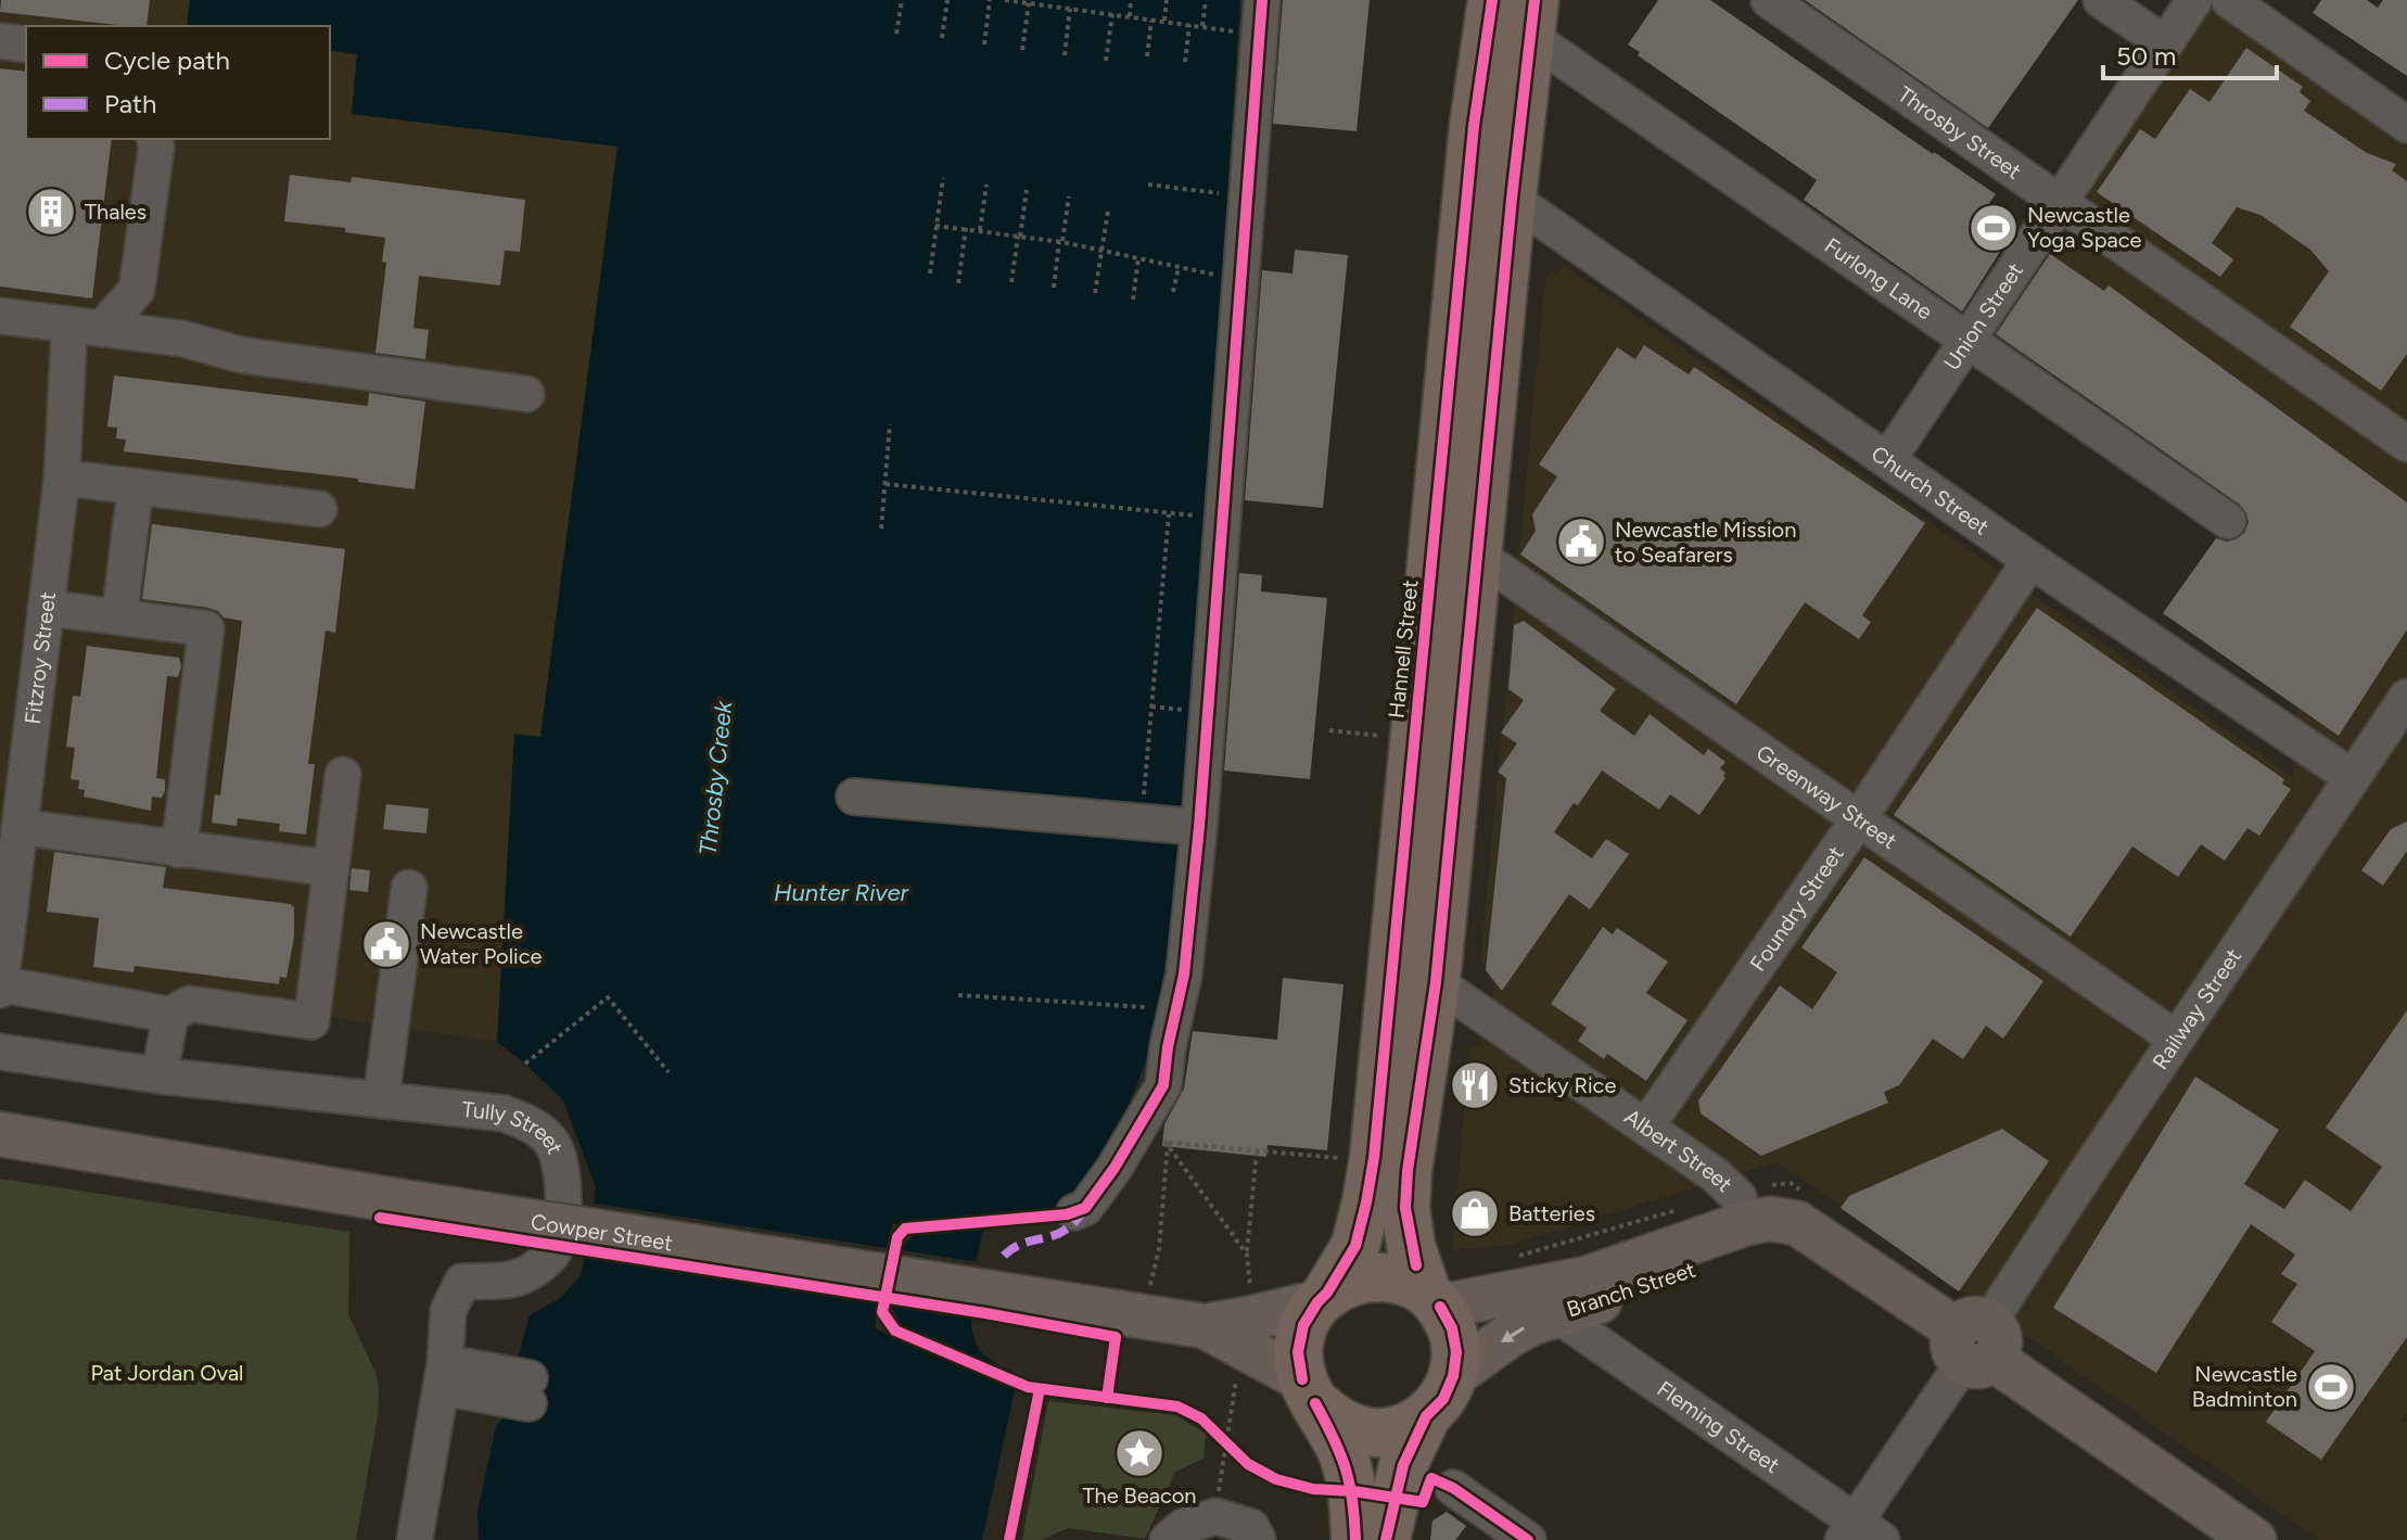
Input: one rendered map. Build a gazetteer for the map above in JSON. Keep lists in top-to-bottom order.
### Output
{
  "streets": {
    "highway": ["Hannell Street"],
    "main road": ["Cowper Street", "Branch Street"],
    "street": [
      "Throsby Street",
      "Furlong Lane",
      "Union Street",
      "Church Street",
      "Fitzroy Street",
      "Greenway Street",
      "Foundry Street",
      "Railway Street",
      "Tully Street",
      "Albert Street",
      "Fleming Street"
    ]
  },
  "crossings": [
    ["Throsby Street", "Union Street"],
    ["Furlong Lane", "Union Street"],
    ["Union Street", "Church Street"],
    ["Church Street", "Foundry Street"],
    ["Church Street", "Railway Street"],
    ["Hannell Street", "Cowper Street"],
    ["Hannell Street", "Branch Street"],
    ["Greenway Street", "Foundry Street"],
    ["Greenway Street", "Railway Street"],
    ["Foundry Street", "Albert Street"],
    ["Railway Street", "Fleming Street"],
    ["Albert Street", "Branch Street"],
    ["Cowper Street", "Branch Street"],
    ["Branch Street", "Fleming Street"]
  ],
  "water": ["Throsby Creek", "Hunter River"],
  "parks": ["Pat Jordan Oval"],
  "places": {
    "building": ["Thales"],
    "sports": ["Newcastle Yoga Space", "Newcastle Badminton"],
    "public building": ["Newcastle Mission to Seafarers", "Newcastle Water Police"],
    "restaurant": ["Sticky Rice"],
    "shop": ["Batteries"],
    "place": ["The Beacon"]
  },
  "legend": ["Cycle path", "Path"],
  "scale_bar": "50 m"
}
